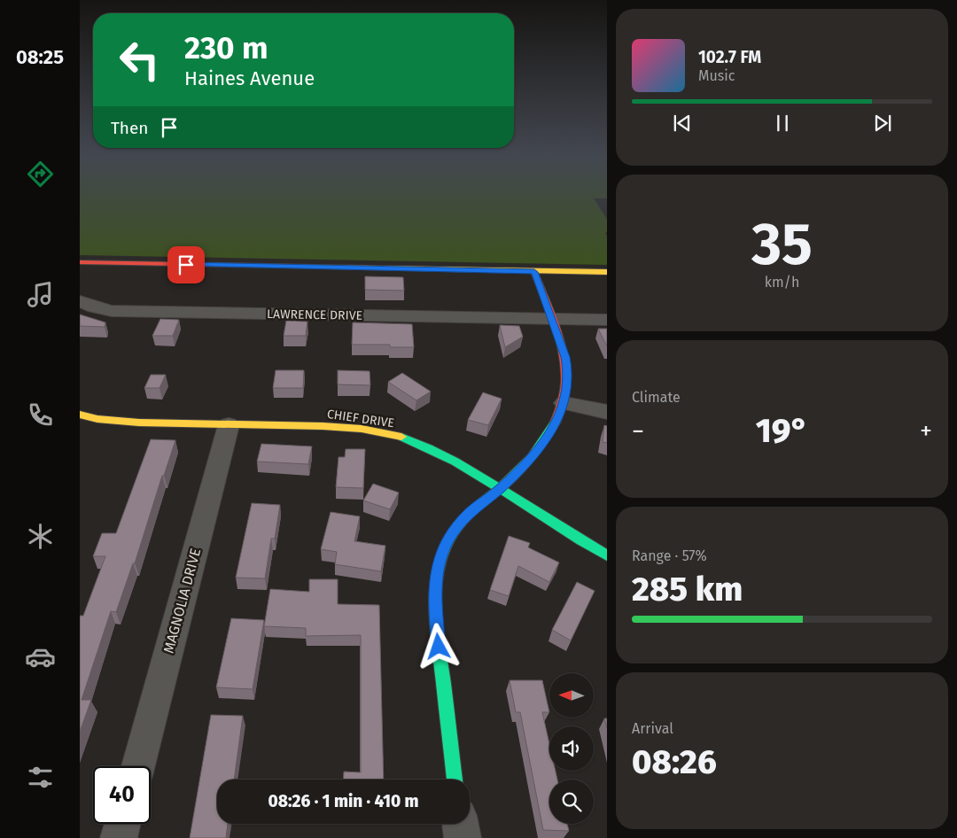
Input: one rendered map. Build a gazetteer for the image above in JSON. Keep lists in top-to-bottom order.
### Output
{
  "streets": {
    "street": ["LAWRENCE DRIVE", "CHIEF DRIVE", "MAGNOLIA DRIVE"]
  },
  "crossings": [
    ["CHIEF DRIVE", "MAGNOLIA DRIVE"]
  ],
  "north": "left",
  "page": {
    "tabs": "08:25",
    "turn": ["230 m", "Haines Avenue"],
    "song": ["102.7 FM", "Music"],
    "then": "Then",
    "tile": [
      ["35", "km/h"],
      "Climate",
      ["Range · 57%", "285 km"],
      ["Arrival", "08:26"]
    ],
    "heat": ["−", "19°", "+"],
    "limit": "40",
    "trip": "08:26 · 1 min · 410 m"
  }
}
